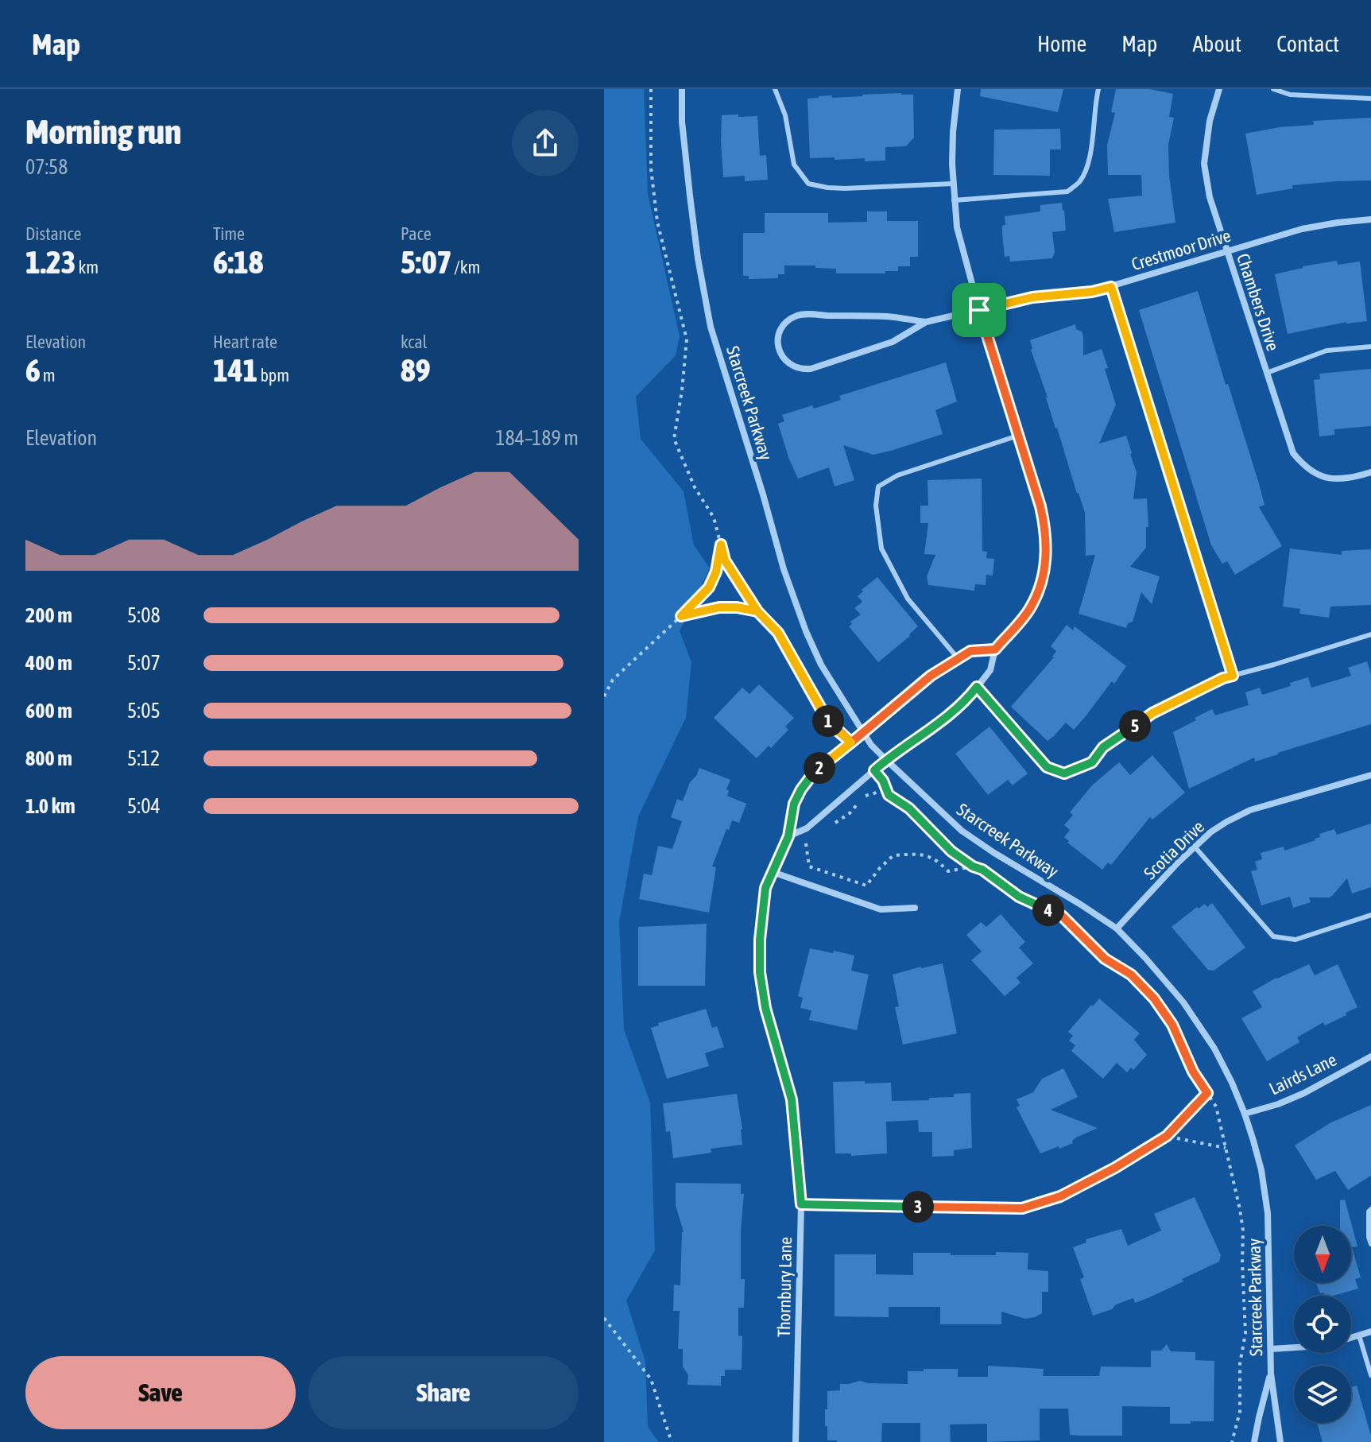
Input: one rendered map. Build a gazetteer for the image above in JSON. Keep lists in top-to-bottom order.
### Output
{
  "streets": {
    "street": [
      "Crestmoor Drive",
      "Chambers Drive",
      "Starcreek Parkway",
      "Scotia Drive",
      "Lairds Lane",
      "Thornbury Lane"
    ]
  },
  "crossings": [
    ["Crestmoor Drive", "Chambers Drive"],
    ["Starcreek Parkway", "Scotia Drive"],
    ["Starcreek Parkway", "Lairds Lane"],
    ["Starcreek Parkway", "Thornbury Lane"]
  ],
  "north": "bottom",
  "page": {
    "header": "Map",
    "nav": [
      "Home",
      "Map",
      "About",
      "Contact"
    ],
    "heading": ["Morning run", "07:58"],
    "stats": [
      ["Distance", "1.23 km"],
      ["Time", "6:18"],
      ["Pace", "5:07 /km"],
      ["Elevation", "6 m"],
      ["Heart rate", "141 bpm"],
      ["kcal", "89"]
    ],
    "chart": ["Elevation", "184–189 m"],
    "list": [
      {
        "name": "200 m",
        "note": "5:08"
      },
      {
        "name": "400 m",
        "note": "5:07"
      },
      {
        "name": "600 m",
        "note": "5:05"
      },
      {
        "name": "800 m",
        "note": "5:12"
      },
      {
        "name": "1.0 km",
        "note": "5:04"
      }
    ],
    "pins": [
      "1",
      "5",
      "2",
      "4",
      "3"
    ],
    "buttons": ["Save", "Share"]
  }
}
